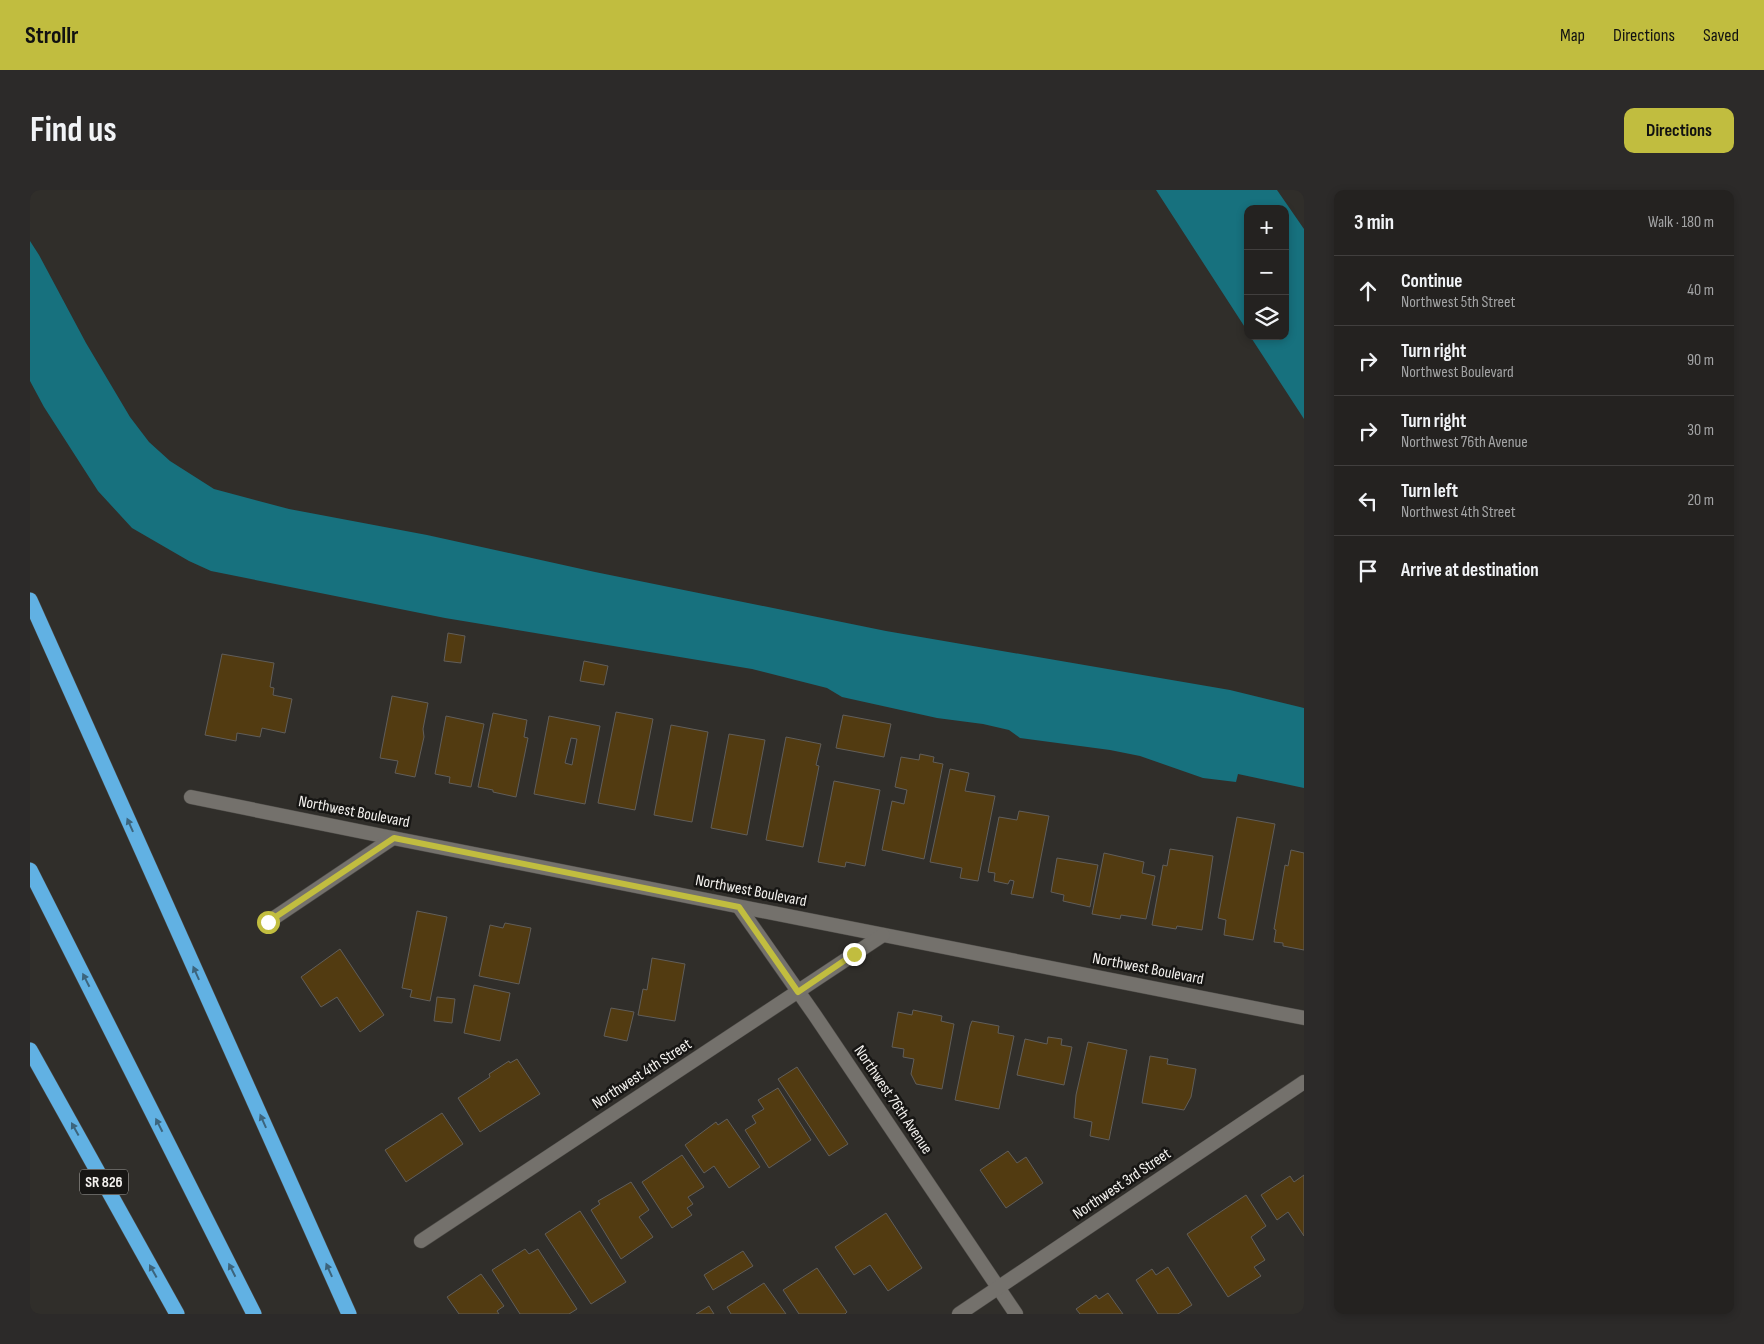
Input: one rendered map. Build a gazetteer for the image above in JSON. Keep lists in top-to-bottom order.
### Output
{
  "streets": {
    "highway": ["SR 826"],
    "street": [
      "Northwest Boulevard",
      "Northwest 4th Street",
      "Northwest 76th Avenue",
      "Northwest 3rd Street"
    ]
  },
  "crossings": [
    ["Northwest Boulevard", "Northwest 4th Street"],
    ["Northwest Boulevard", "Northwest 76th Avenue"],
    ["Northwest 4th Street", "Northwest 76th Avenue"],
    ["Northwest 76th Avenue", "Northwest 3rd Street"]
  ],
  "page": {
    "header": "Strollr",
    "nav": ["Map", "Directions", "Saved"],
    "buttons": "Directions",
    "title": "Find us",
    "heading": ["3 min", "Walk · 180 m"],
    "map_buttons": ["+", "−"],
    "list": [
      ["Continue", "Northwest 5th Street", "40 m"],
      ["Turn right", "Northwest Boulevard", "90 m"],
      ["Turn right", "Northwest 76th Avenue", "30 m"],
      ["Turn left", "Northwest 4th Street", "20 m"],
      "Arrive at destination"
    ]
  }
}
